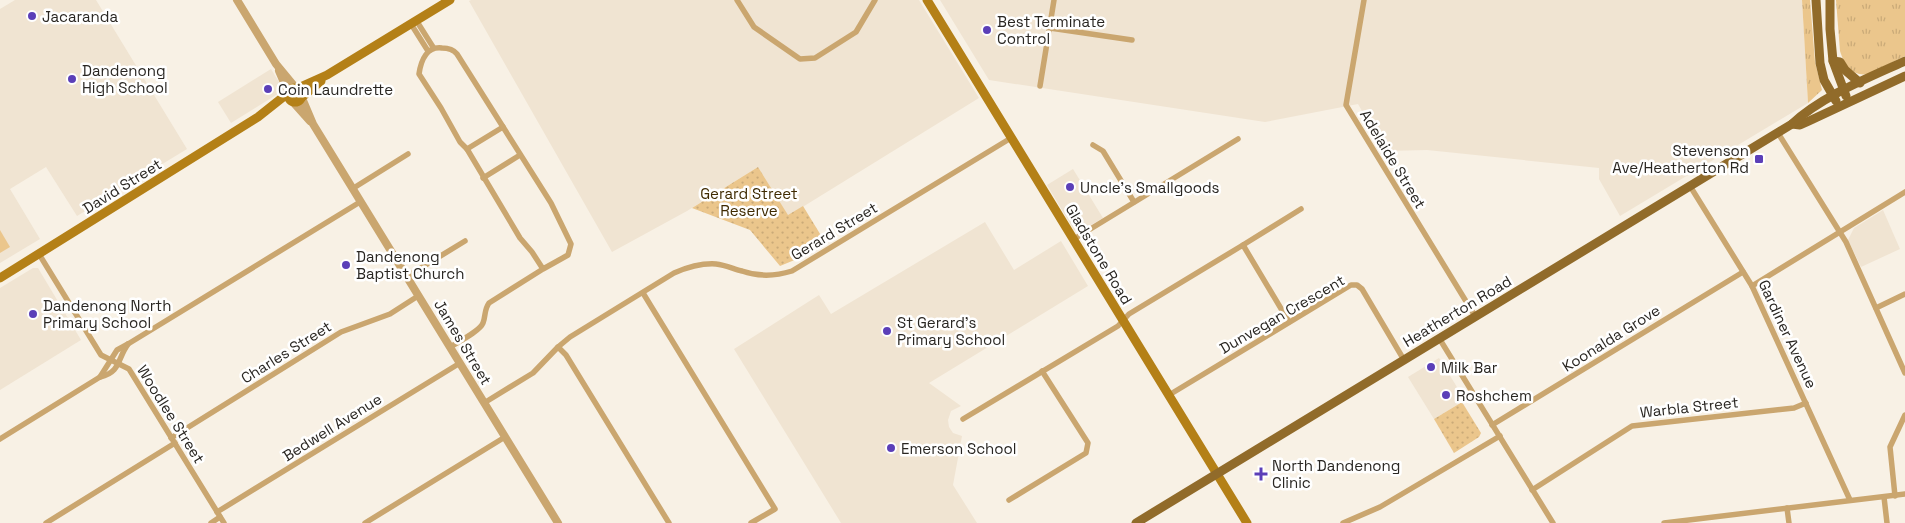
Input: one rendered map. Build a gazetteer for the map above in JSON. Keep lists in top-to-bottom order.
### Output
{
  "streets": {
    "main road": ["David Street", "Gladstone Road", "Heatherton Road"],
    "street": [
      "Adelaide Street",
      "Gerard Street",
      "Dunvegan Crescent",
      "Gardiner Avenue",
      "Koonalda Grove",
      "James Street",
      "Charles Street",
      "Warbla Street",
      "Woodlee Street",
      "Bedwell Avenue"
    ]
  },
  "crossings": [
    ["Adelaide Street", "Heatherton Road"],
    ["David Street", "James Street"],
    ["David Street", "Woodlee Street"],
    ["Gerard Street", "Gladstone Road"],
    ["Gerard Street", "James Street"],
    ["Gladstone Road", "Heatherton Road"],
    ["Gladstone Road", "Dunvegan Crescent"],
    ["Heatherton Road", "Dunvegan Crescent"],
    ["Heatherton Road", "Gardiner Avenue"],
    ["Gardiner Avenue", "Koonalda Grove"],
    ["Gardiner Avenue", "Warbla Street"],
    ["James Street", "Charles Street"],
    ["James Street", "Bedwell Avenue"],
    ["Charles Street", "Woodlee Street"],
    ["Woodlee Street", "Bedwell Avenue"]
  ],
  "parks": ["Gerard Street Reserve"],
  "places": {
    "other": [
      "Jacaranda",
      "Best Terminate Control",
      "Dandenong High School",
      "Coin Laundrette",
      "Uncle's Smallgoods",
      "Dandenong Baptist Church",
      "Dandenong North Primary School",
      "St Gerard's Primary School",
      "Milk Bar",
      "Roshchem",
      "Emerson School"
    ],
    "transit": ["Stevenson Ave/Heatherton Rd"],
    "health": ["North Dandenong Clinic"]
  }
}
